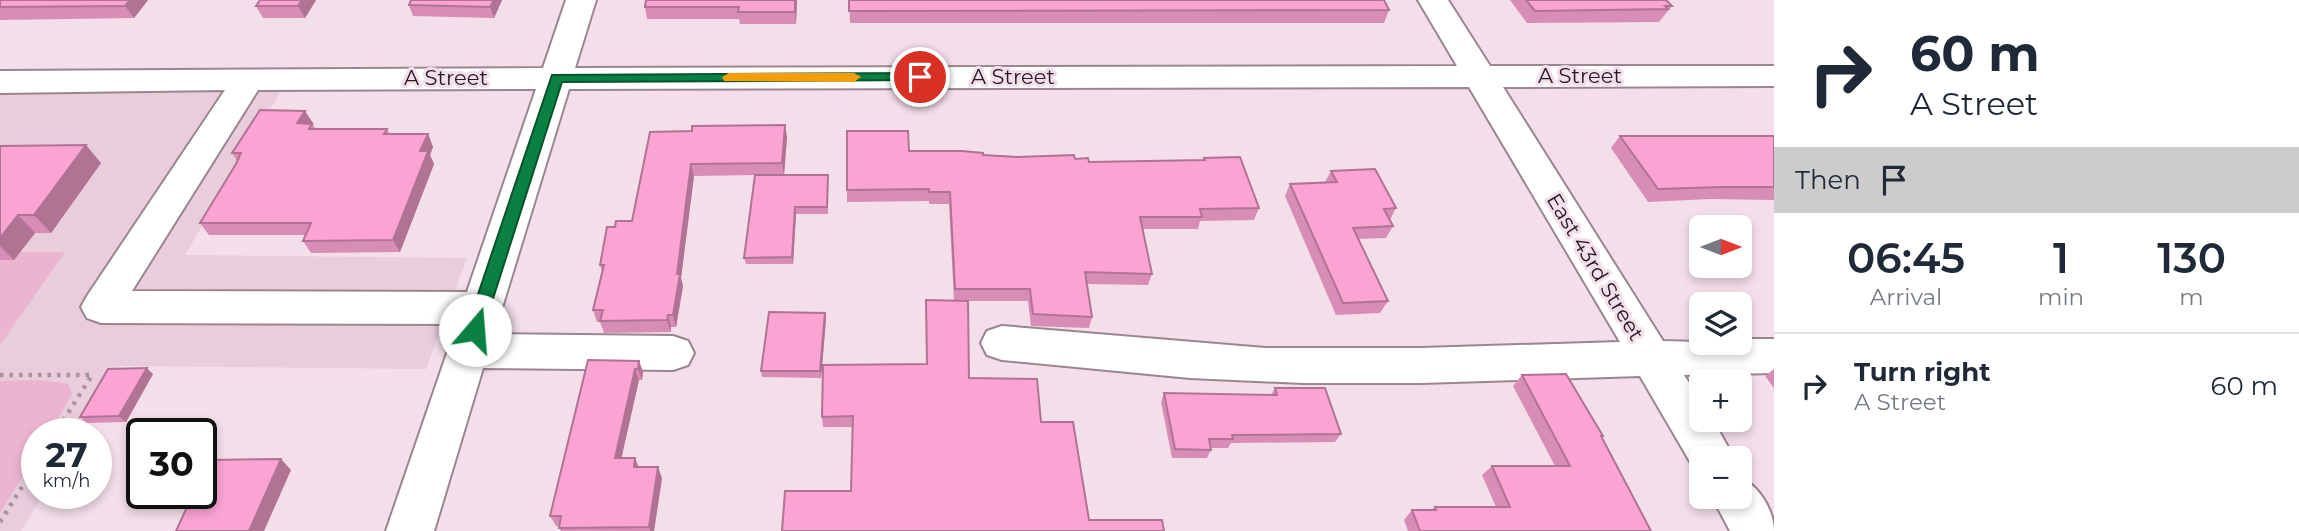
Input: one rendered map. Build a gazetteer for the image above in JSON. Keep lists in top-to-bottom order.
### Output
{
  "streets": {
    "street": ["A Street", "East 43rd Street"]
  },
  "crossings": [
    ["A Street", "East 43rd Street"]
  ],
  "north": "right",
  "page": {
    "turn": ["60 m", "A Street"],
    "then": "Then",
    "eta": [
      "06:45",
      "Arrival",
      "1",
      "min",
      "130",
      "m"
    ],
    "map_buttons": ["+", "−"],
    "list": [
      {
        "name": "Turn right",
        "note": "A Street",
        "value": "60 m"
      }
    ],
    "speed": "27 km/h",
    "limit": "30"
  }
}
